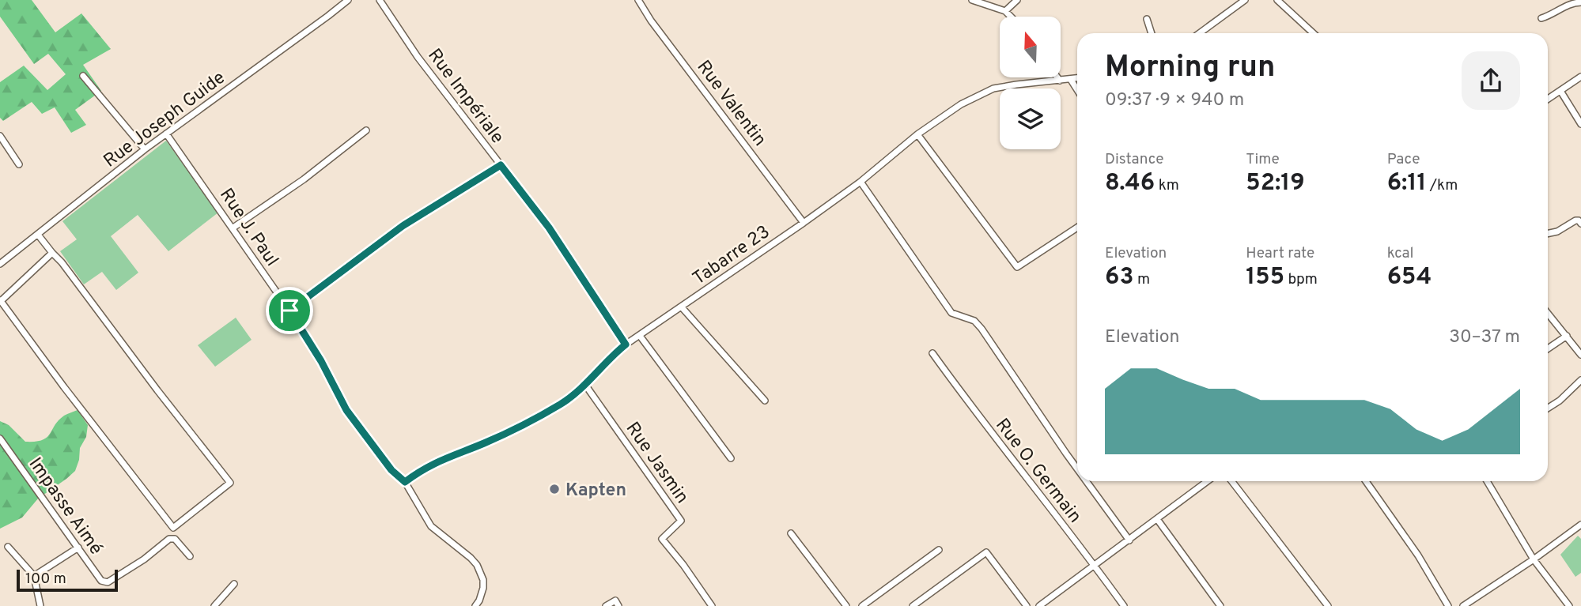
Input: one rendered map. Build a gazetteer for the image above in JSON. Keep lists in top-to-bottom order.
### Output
{
  "streets": {
    "street": [
      "Rue Impériale",
      "Rue Valentin",
      "Rue Joseph Guide",
      "Rue J. Paul",
      "Tabarre 23",
      "Rue Jasmin",
      "Rue O. Germain",
      "Impasse Aimé"
    ]
  },
  "crossings": [
    ["Rue Impériale", "Tabarre 23"],
    ["Rue Valentin", "Tabarre 23"],
    ["Rue Joseph Guide", "Rue J. Paul"],
    ["Rue J. Paul", "Tabarre 23"],
    ["Tabarre 23", "Rue Jasmin"]
  ],
  "places": ["Kapten"],
  "scale_bar": "100 m",
  "north": "top",
  "page": {
    "heading": ["Morning run", "09:37 · 9 × 940 m"],
    "stats": [
      ["Distance", "8.46 km"],
      ["Time", "52:19"],
      ["Pace", "6:11 /km"],
      ["Elevation", "63 m"],
      ["Heart rate", "155 bpm"],
      ["kcal", "654"]
    ],
    "chart": ["Elevation", "30–37 m"],
    "scale": "100 m"
  }
}
